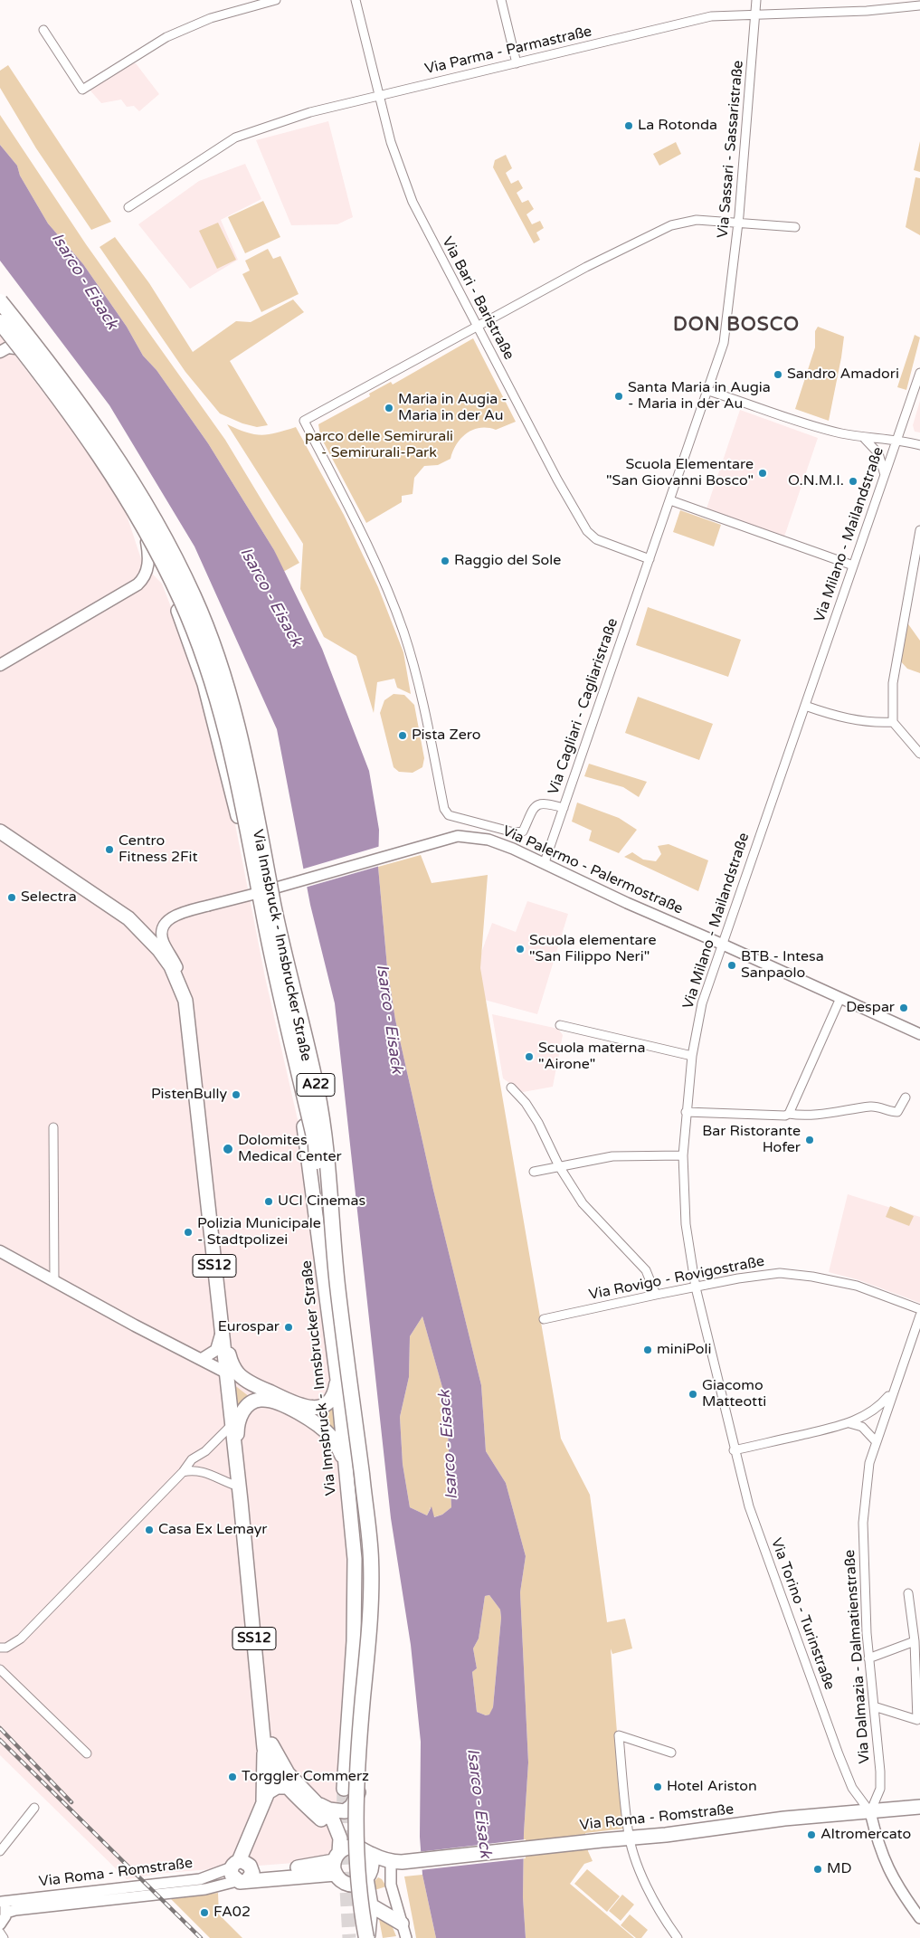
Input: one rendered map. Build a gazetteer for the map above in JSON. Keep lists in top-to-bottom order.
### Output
{
  "streets": {
    "highway": ["A22"],
    "main road": ["Via Innsbruck - Innsbrucker Straße", "SS12", "Via Roma - Romstraße"],
    "street": [
      "Via Parma - Parmastraße",
      "Via Sassari - Sassaristraße",
      "Via Bari - Baristraße",
      "Via Milano - Mailandstraße",
      "Via Cagliari - Cagliaristraße",
      "Via Palermo - Palermostraße",
      "Via Rovigo - Rovigostraße",
      "Via Torino - Turinstraße",
      "Via Dalmazia - Dalmatienstraße"
    ]
  },
  "crossings": [
    ["Via Parma - Parmastraße", "Via Sassari - Sassaristraße"],
    ["Via Parma - Parmastraße", "Via Bari - Baristraße"],
    ["Via Sassari - Sassaristraße", "Via Cagliari - Cagliaristraße"],
    ["Via Bari - Baristraße", "Via Cagliari - Cagliaristraße"],
    ["Via Milano - Mailandstraße", "Via Palermo - Palermostraße"],
    ["Via Milano - Mailandstraße", "Via Rovigo - Rovigostraße"],
    ["Via Milano - Mailandstraße", "Via Torino - Turinstraße"],
    ["Via Cagliari - Cagliaristraße", "Via Palermo - Palermostraße"],
    ["Via Palermo - Palermostraße", "SS12"],
    ["Via Torino - Turinstraße", "Via Dalmazia - Dalmatienstraße"],
    ["Via Torino - Turinstraße", "Via Roma - Romstraße"],
    ["Via Dalmazia - Dalmatienstraße", "Via Roma - Romstraße"]
  ],
  "districts": ["DON BOSCO"],
  "water": ["Isarco - Eisack"],
  "parks": ["parco delle Semirurali - Semirurali-Park"],
  "places": [
    "La Rotonda",
    "Sandro Amadori",
    "Santa Maria in Augia - Maria in der Au",
    "Maria in Augia - Maria in der Au",
    "Scuola Elementare \"San Giovanni Bosco\"",
    "O.N.M.I.",
    "Raggio del Sole",
    "Pista Zero",
    "Centro Fitness 2Fit",
    "Selectra",
    "Scuola elementare \"San Filippo Neri\"",
    "BTB - Intesa Sanpaolo",
    "Despar",
    "Scuola materna \"Airone\"",
    "PistenBully",
    "Bar Ristorante Hofer",
    "Dolomites Medical Center",
    "UCI Cinemas",
    "Polizia Municipale - Stadtpolizei",
    "Eurospar",
    "miniPoli",
    "Giacomo Matteotti",
    "Casa Ex Lemayr",
    "Torggler Commerz",
    "Hotel Ariston",
    "Altromercato",
    "MD",
    "FA02"
  ]
}
